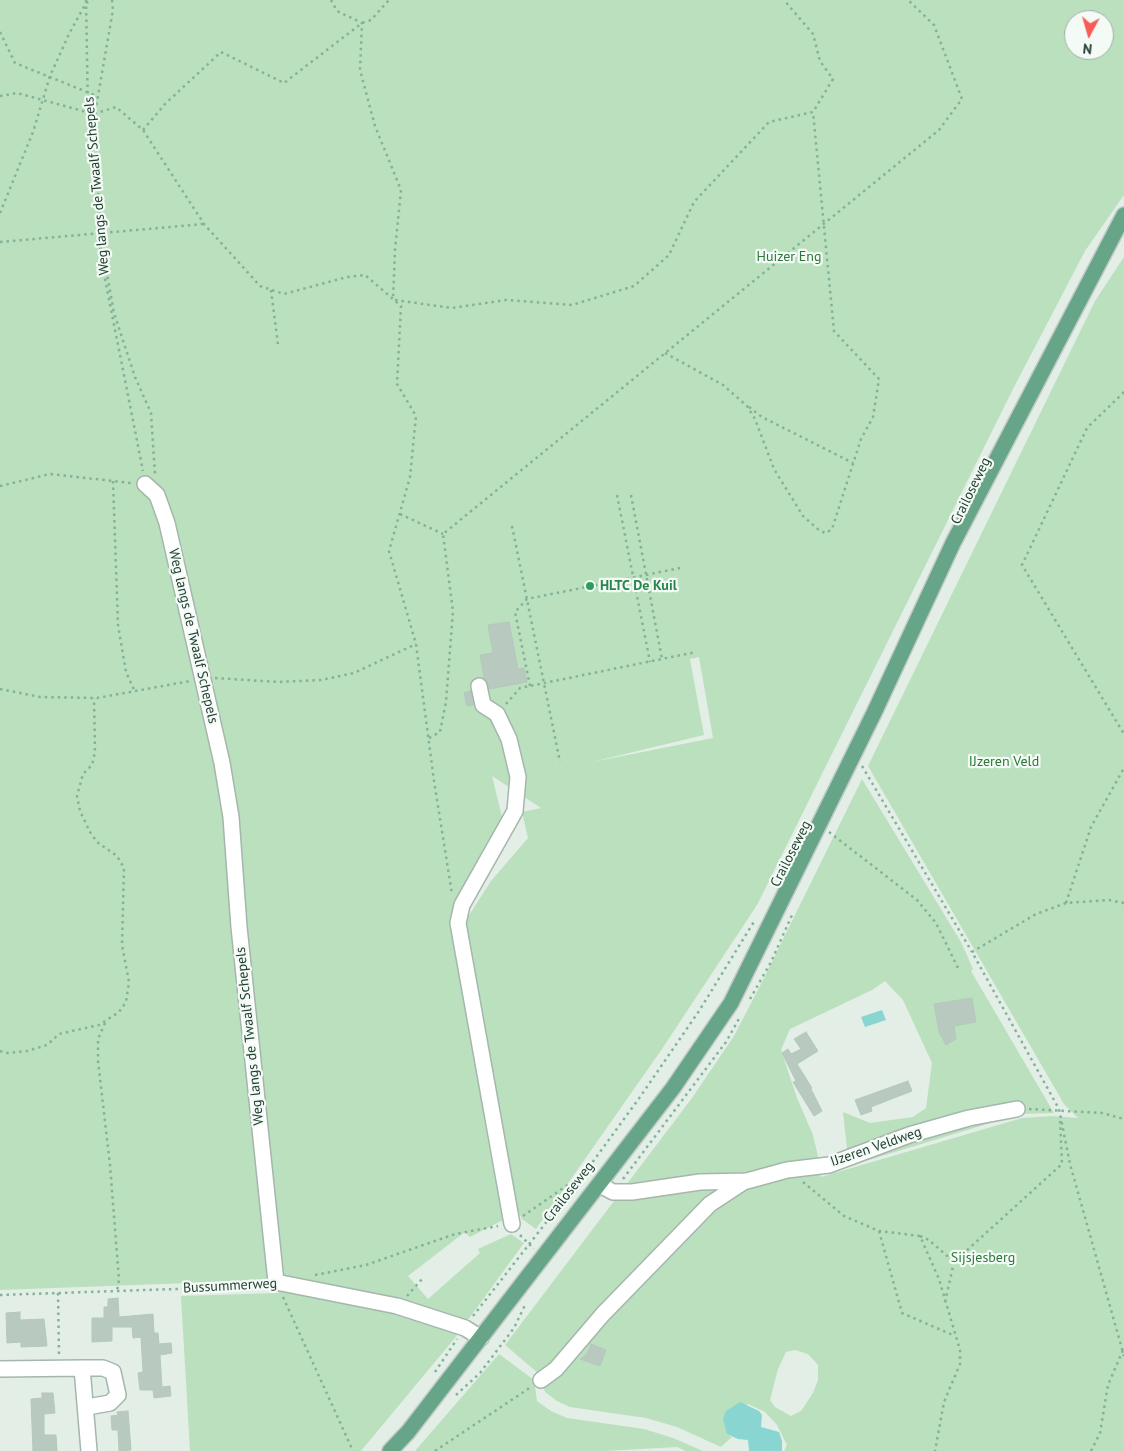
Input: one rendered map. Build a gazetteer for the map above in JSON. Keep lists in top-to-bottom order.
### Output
{
  "streets": {
    "main road": ["Crailoseweg"],
    "street": ["Weg langs de Twaalf Schepels", "IJzeren Veldweg", "Bussummerweg"]
  },
  "crossings": [
    ["Weg langs de Twaalf Schepels", "Bussummerweg"],
    ["Crailoseweg", "IJzeren Veldweg"],
    ["Crailoseweg", "Bussummerweg"]
  ],
  "parks": ["Huizer Eng", "IJzeren Veld", "Sijsjesberg"],
  "places": ["HLTC De Kuil"],
  "north": "bottom"
}
